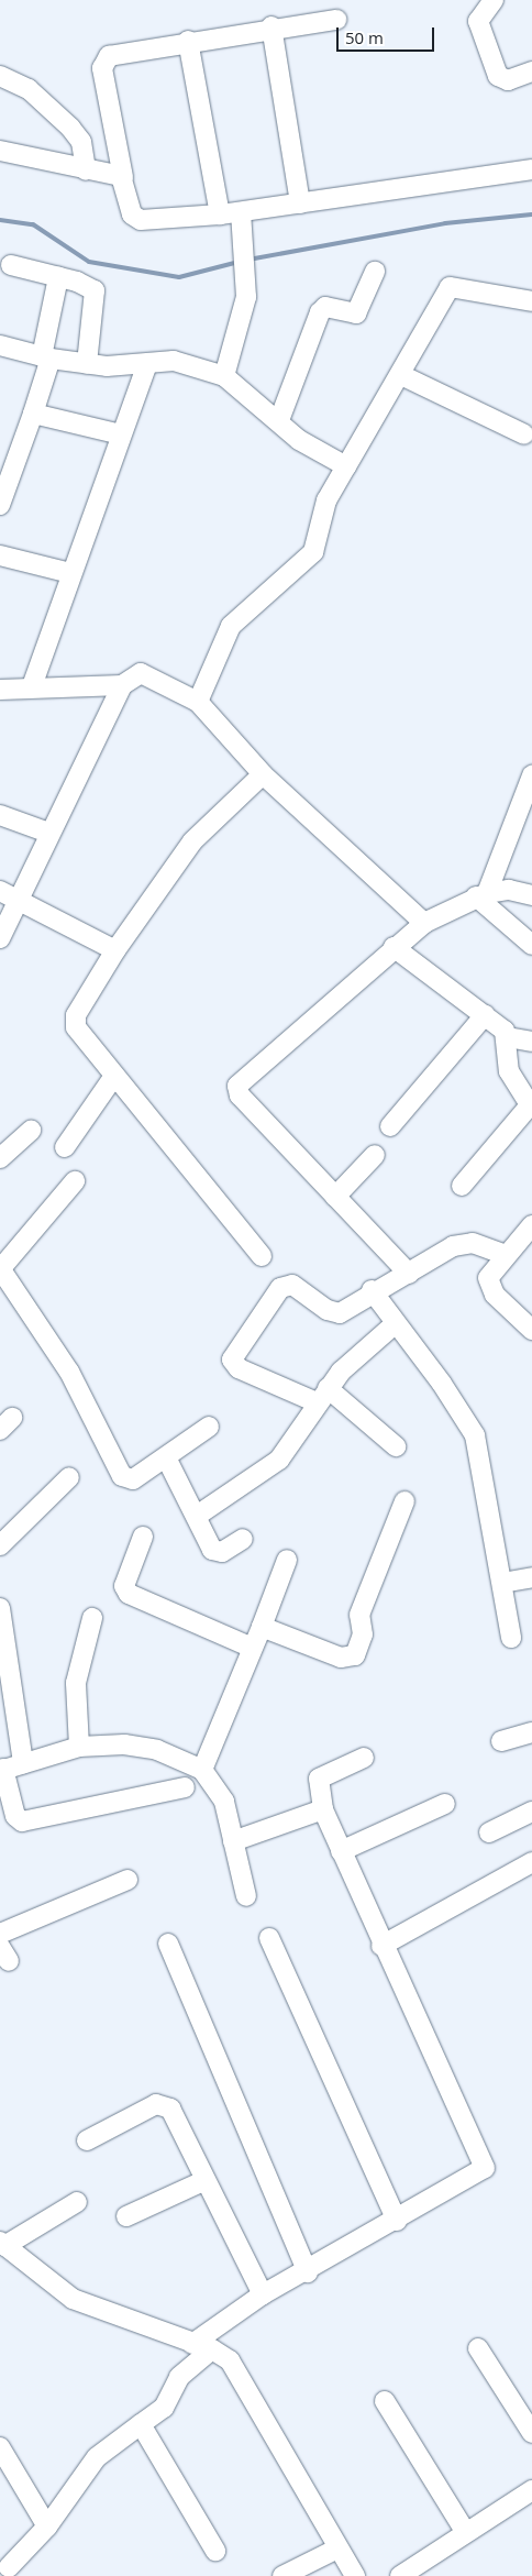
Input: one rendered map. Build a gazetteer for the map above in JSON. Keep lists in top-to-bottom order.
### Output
{
  "scale_bar": "50 m"
}
